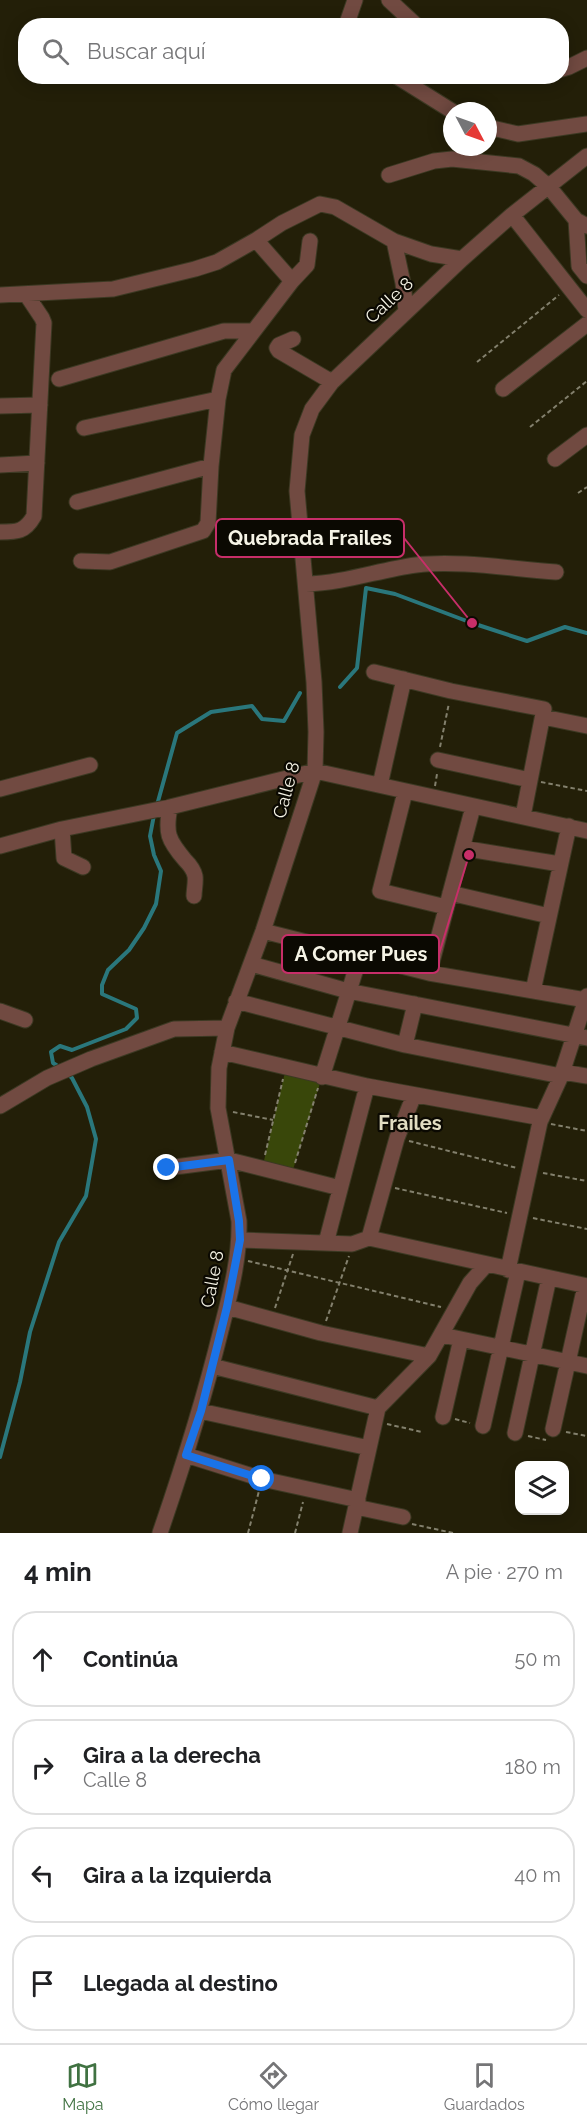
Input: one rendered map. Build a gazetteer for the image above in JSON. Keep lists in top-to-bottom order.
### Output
{
  "streets": {
    "street": ["Calle 8"]
  },
  "districts": ["Frailes"],
  "places": ["Quebrada Frailes", "A Comer Pues"],
  "north": "bottom right",
  "page": {
    "search": "Buscar aquí",
    "heading": ["4 min", "A pie · 270 m"],
    "list": [
      ["Continúa", "50 m"],
      ["Gira a la derecha", "Calle 8", "180 m"],
      ["Gira a la izquierda", "40 m"],
      "Llegada al destino"
    ],
    "nav": ["Mapa", "Cómo llegar", "Guardados"]
  }
}
